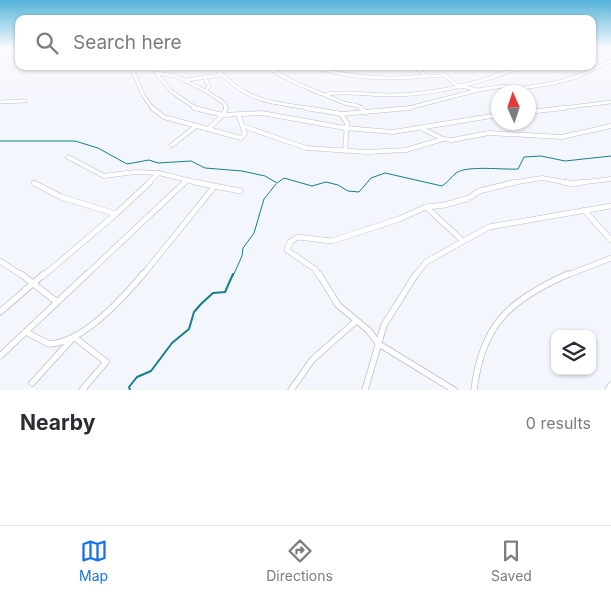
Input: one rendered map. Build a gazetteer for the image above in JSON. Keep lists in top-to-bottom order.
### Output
{
  "north": "top",
  "page": {
    "search": "Search here",
    "heading": ["Nearby", "0 results"],
    "nav": ["Map", "Directions", "Saved"]
  }
}
